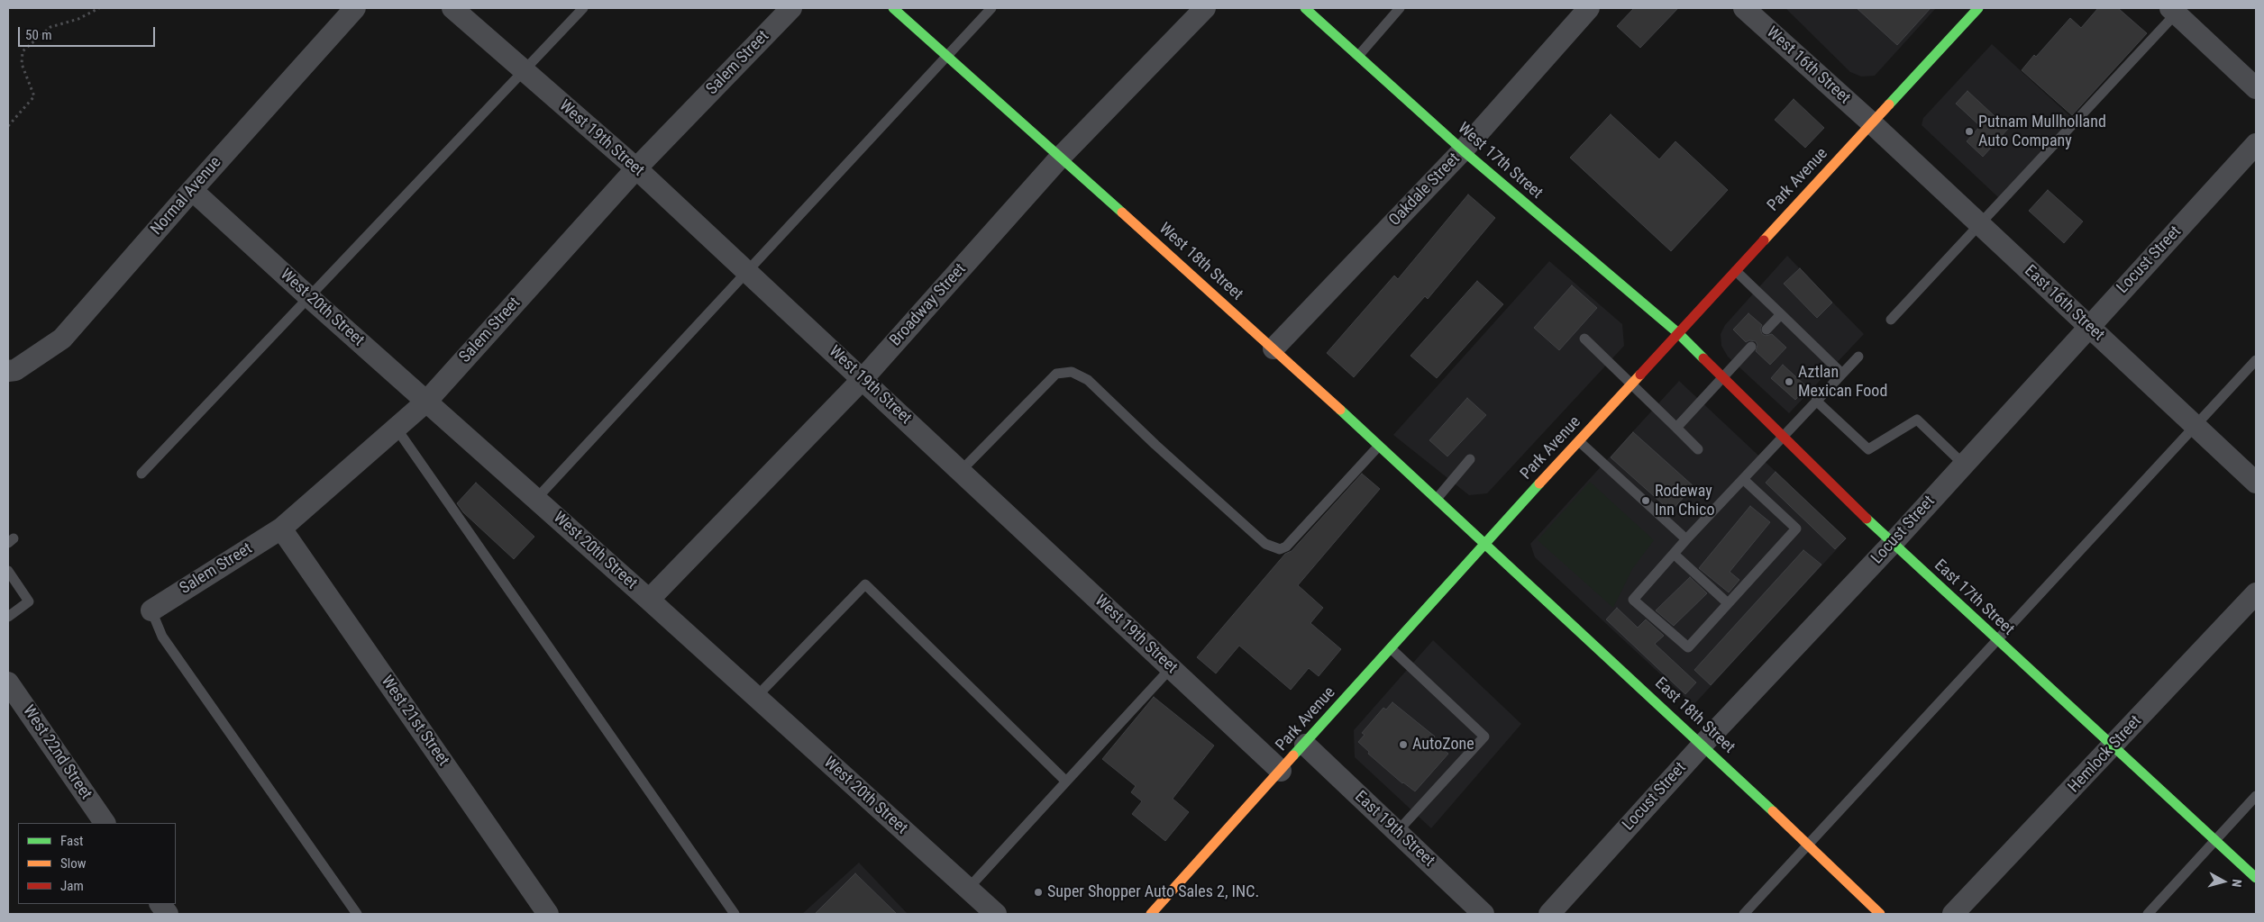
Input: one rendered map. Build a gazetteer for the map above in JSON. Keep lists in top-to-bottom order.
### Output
{
  "streets": {
    "street": [
      "Salem Street",
      "West 16th Street",
      "West 19th Street",
      "West 17th Street",
      "Park Avenue",
      "Oakdale Street",
      "Normal Avenue",
      "Locust Street",
      "West 18th Street",
      "East 16th Street",
      "Broadway Street",
      "West 20th Street",
      "East 17th Street",
      "East 18th Street",
      "West 21st Street",
      "West 22nd Street",
      "Hemlock Street",
      "East 19th Street"
    ]
  },
  "crossings": [
    ["Salem Street", "West 19th Street"],
    ["Salem Street", "West 20th Street"],
    ["Salem Street", "West 21st Street"],
    ["West 16th Street", "Park Avenue"],
    ["West 16th Street", "East 16th Street"],
    ["West 19th Street", "Park Avenue"],
    ["West 19th Street", "Broadway Street"],
    ["West 17th Street", "Park Avenue"],
    ["West 17th Street", "Oakdale Street"],
    ["West 17th Street", "East 17th Street"],
    ["Park Avenue", "West 18th Street"],
    ["Park Avenue", "East 16th Street"],
    ["Park Avenue", "East 17th Street"],
    ["Park Avenue", "East 18th Street"],
    ["Park Avenue", "East 19th Street"],
    ["Oakdale Street", "West 18th Street"],
    ["Normal Avenue", "West 20th Street"],
    ["Locust Street", "East 16th Street"],
    ["Locust Street", "East 17th Street"],
    ["Locust Street", "East 18th Street"],
    ["West 18th Street", "Broadway Street"],
    ["West 18th Street", "East 18th Street"],
    ["Broadway Street", "West 20th Street"],
    ["East 17th Street", "Hemlock Street"]
  ],
  "places": [
    "Putnam Mullholland Auto Company",
    "Aztlan Mexican Food",
    "Rodeway Inn Chico",
    "AutoZone",
    "Super Shopper Auto Sales 2, INC."
  ],
  "legend": ["Fast", "Slow", "Jam"],
  "scale_bar": "50 m",
  "north": "right"
}
